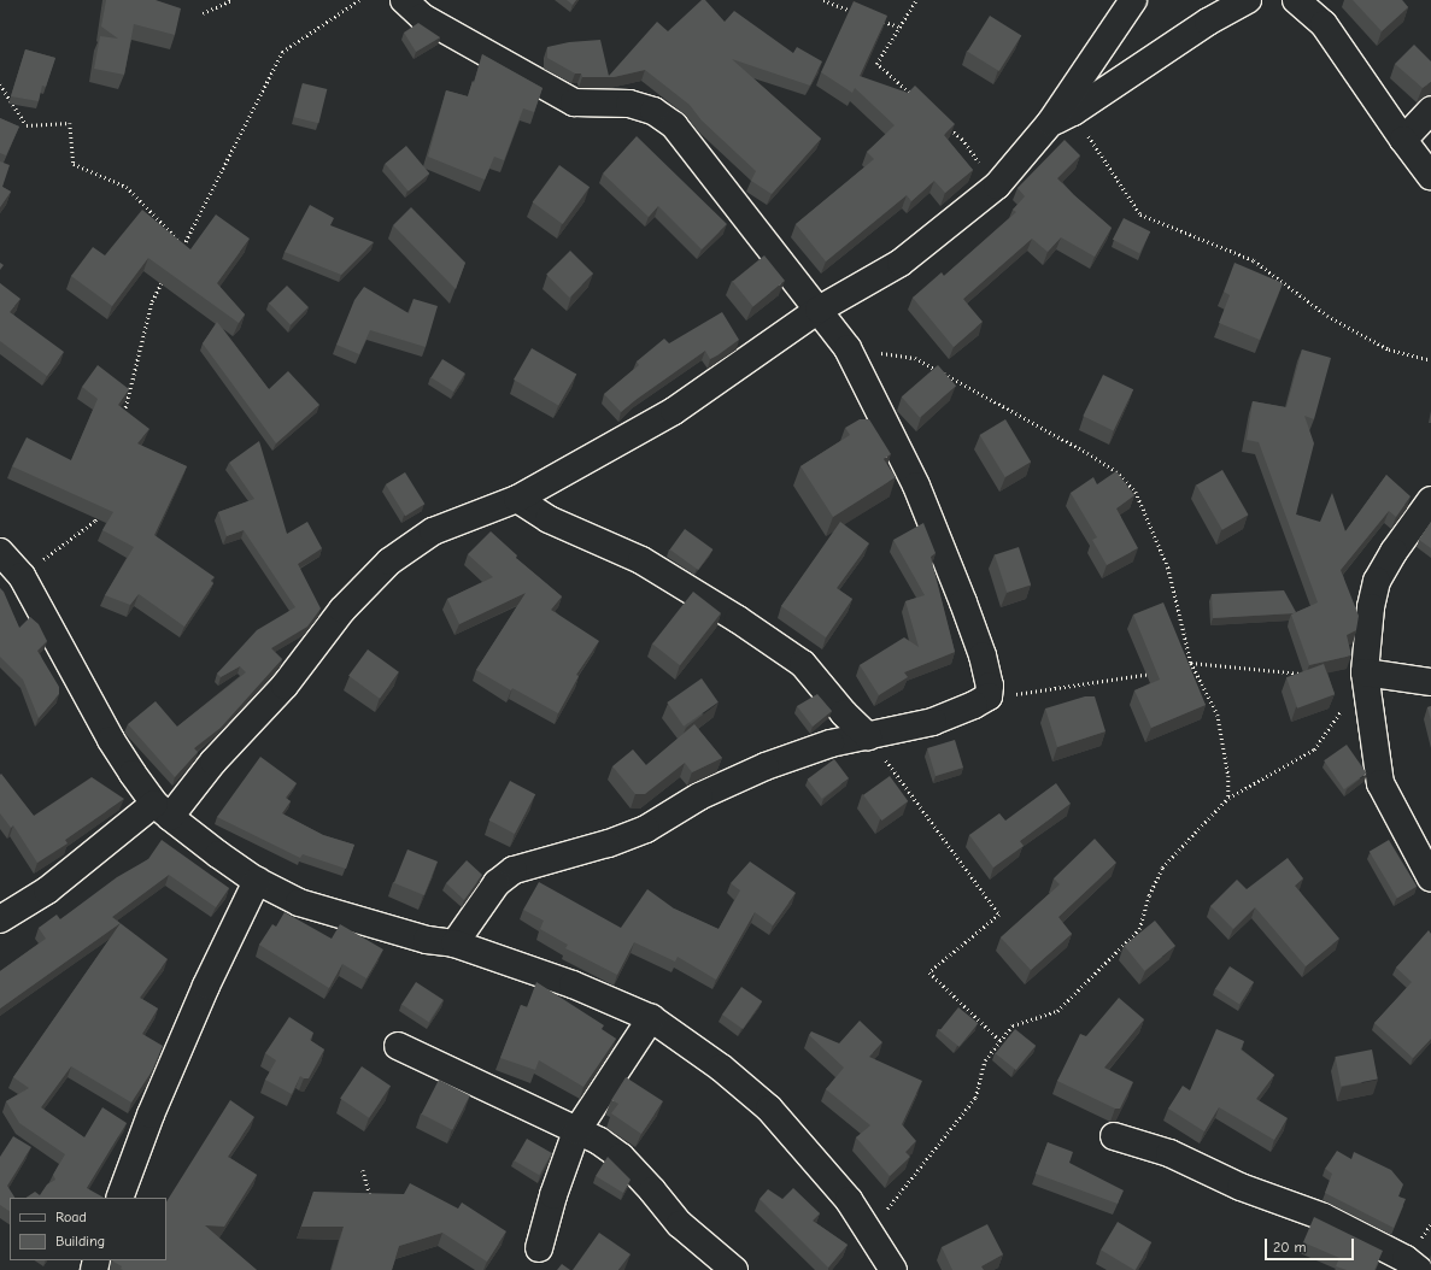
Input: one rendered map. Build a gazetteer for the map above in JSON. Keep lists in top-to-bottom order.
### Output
{
  "legend": ["Road", "Building"],
  "scale_bar": "20 m"
}
